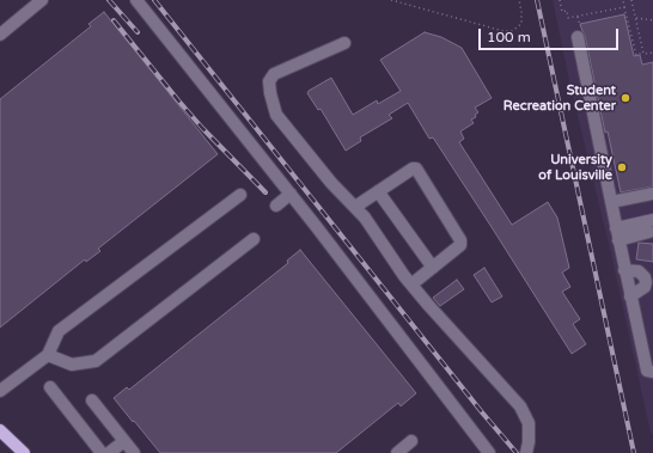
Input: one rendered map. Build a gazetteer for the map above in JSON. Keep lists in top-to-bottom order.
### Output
{
  "places": ["Student Recreation Center", "University of Louisville"],
  "scale_bar": "100 m"
}
